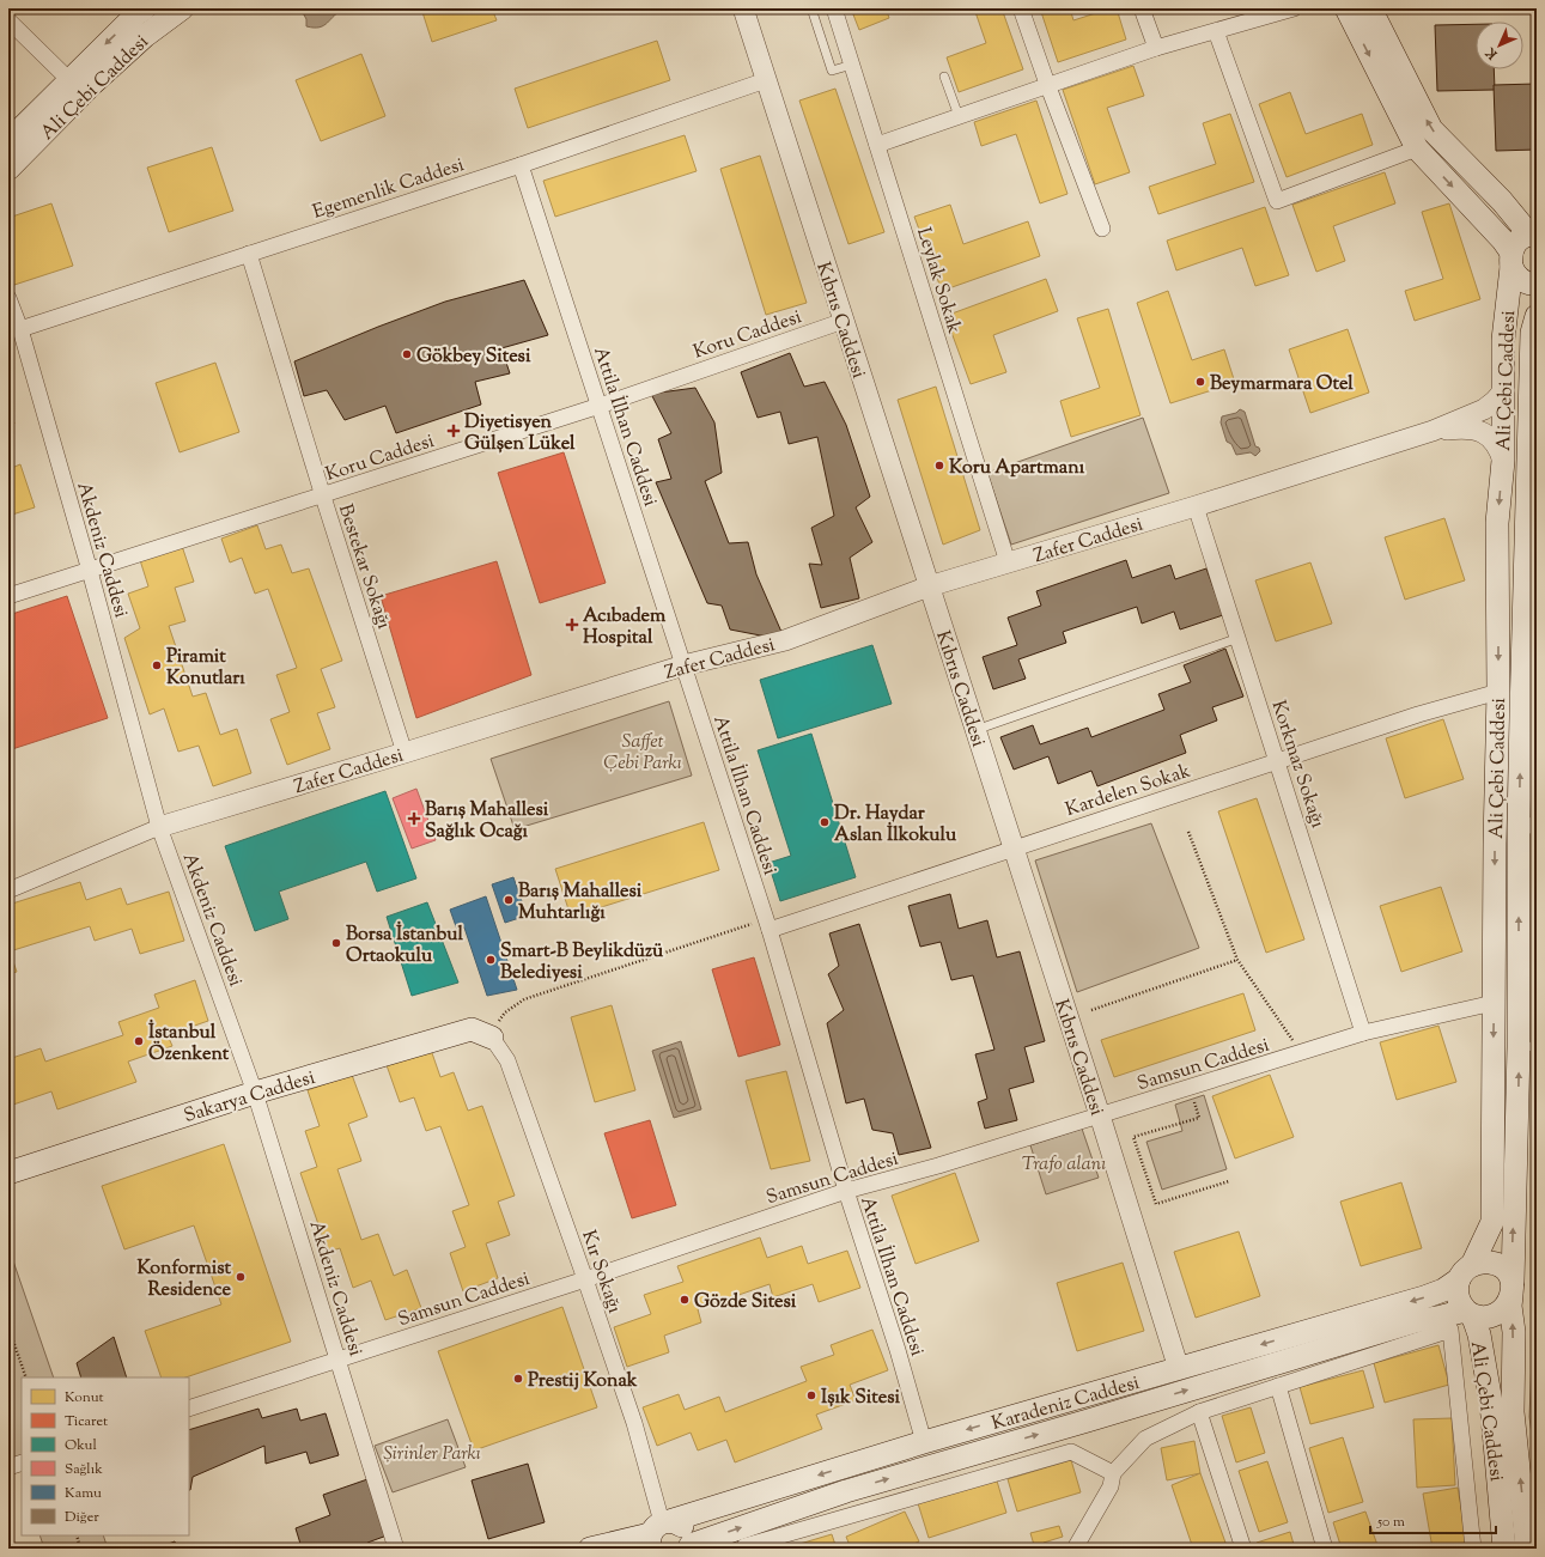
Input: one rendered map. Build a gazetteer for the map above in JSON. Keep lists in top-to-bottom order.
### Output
{
  "streets": {
    "main road": ["Ali Çebi Caddesi", "Sakarya Caddesi", "Karadeniz Caddesi"],
    "street": [
      "Egemenlik Caddesi",
      "Leylak Sokak",
      "Kıbrıs Caddesi",
      "Koru Caddesi",
      "Attila İlhan Caddesi",
      "Zafer Caddesi",
      "Akdeniz Caddesi",
      "Bestekar Sokağı",
      "Korkmaz Sokağı",
      "Kardelen Sokak",
      "Samsun Caddesi",
      "Kır Sokağı"
    ]
  },
  "crossings": [
    ["Ali Çebi Caddesi", "Kardelen Sokak"],
    ["Ali Çebi Caddesi", "Samsun Caddesi"],
    ["Ali Çebi Caddesi", "Karadeniz Caddesi"],
    ["Egemenlik Caddesi", "Kıbrıs Caddesi"],
    ["Egemenlik Caddesi", "Attila İlhan Caddesi"],
    ["Egemenlik Caddesi", "Akdeniz Caddesi"],
    ["Egemenlik Caddesi", "Bestekar Sokağı"],
    ["Leylak Sokak", "Zafer Caddesi"],
    ["Kıbrıs Caddesi", "Koru Caddesi"],
    ["Kıbrıs Caddesi", "Zafer Caddesi"],
    ["Kıbrıs Caddesi", "Kardelen Sokak"],
    ["Kıbrıs Caddesi", "Samsun Caddesi"],
    ["Kıbrıs Caddesi", "Karadeniz Caddesi"],
    ["Koru Caddesi", "Attila İlhan Caddesi"],
    ["Koru Caddesi", "Akdeniz Caddesi"],
    ["Koru Caddesi", "Bestekar Sokağı"],
    ["Attila İlhan Caddesi", "Zafer Caddesi"],
    ["Attila İlhan Caddesi", "Kardelen Sokak"],
    ["Attila İlhan Caddesi", "Samsun Caddesi"],
    ["Attila İlhan Caddesi", "Karadeniz Caddesi"],
    ["Zafer Caddesi", "Akdeniz Caddesi"],
    ["Zafer Caddesi", "Bestekar Sokağı"],
    ["Zafer Caddesi", "Korkmaz Sokağı"],
    ["Akdeniz Caddesi", "Samsun Caddesi"],
    ["Akdeniz Caddesi", "Sakarya Caddesi"],
    ["Korkmaz Sokağı", "Kardelen Sokak"],
    ["Korkmaz Sokağı", "Samsun Caddesi"],
    ["Samsun Caddesi", "Kır Sokağı"],
    ["Sakarya Caddesi", "Kır Sokağı"],
    ["Kır Sokağı", "Karadeniz Caddesi"]
  ],
  "parks": ["Saffet Çebi Parkı", "Trafo alanı", "Şirinler Parkı"],
  "places": {
    "other": [
      "Gökbey Sitesi",
      "Beymarmara Otel",
      "Koru Apartmanı",
      "Piramit Konutları",
      "Dr. Haydar Aslan İlkokulu",
      "Barış Mahallesi Muhtarlığı",
      "Borsa İstanbul Ortaokulu",
      "Smart-B Beylikdüzü Belediyesi",
      "İstanbul Özenkent",
      "Konformist Residence",
      "Gözde Sitesi",
      "Prestij Konak",
      "Işık Sitesi"
    ],
    "health": ["Diyetisyen Gülşen Lükel", "Acıbadem Hospital", "Barış Mahallesi Sağlık Ocağı"]
  },
  "legend": [
    "Konut",
    "Ticaret",
    "Okul",
    "Sağlık",
    "Kamu",
    "Diğer"
  ],
  "scale_bar": "50 m",
  "north": "bottom left"
}
